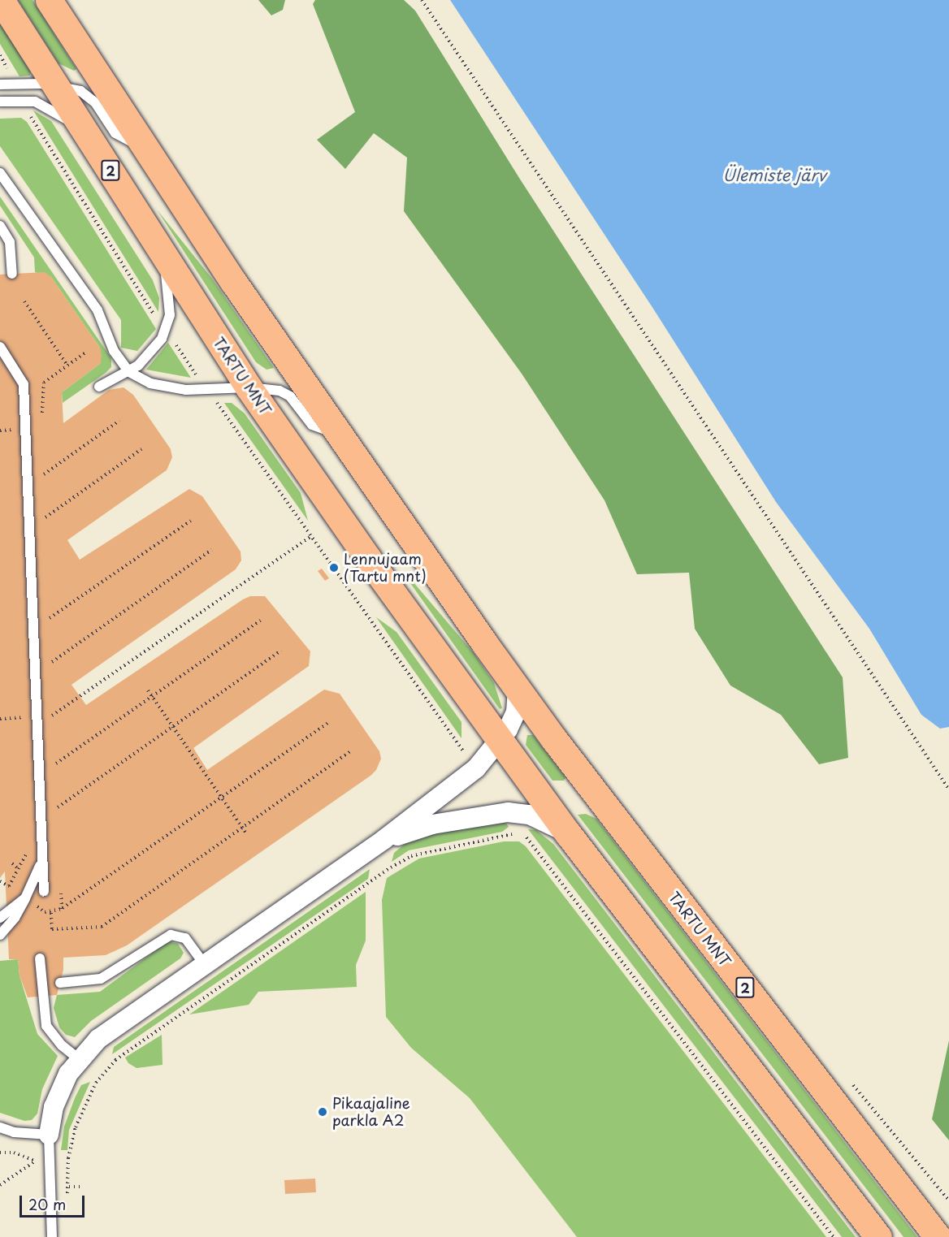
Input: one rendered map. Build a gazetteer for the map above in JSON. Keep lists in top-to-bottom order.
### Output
{
  "streets": {
    "highway": ["2", "TARTU MNT"]
  },
  "water": ["Ülemiste järv"],
  "places": ["Lennujaam (Tartu mnt)", "Pikaajaline parkla A2"],
  "scale_bar": "20 m"
}
